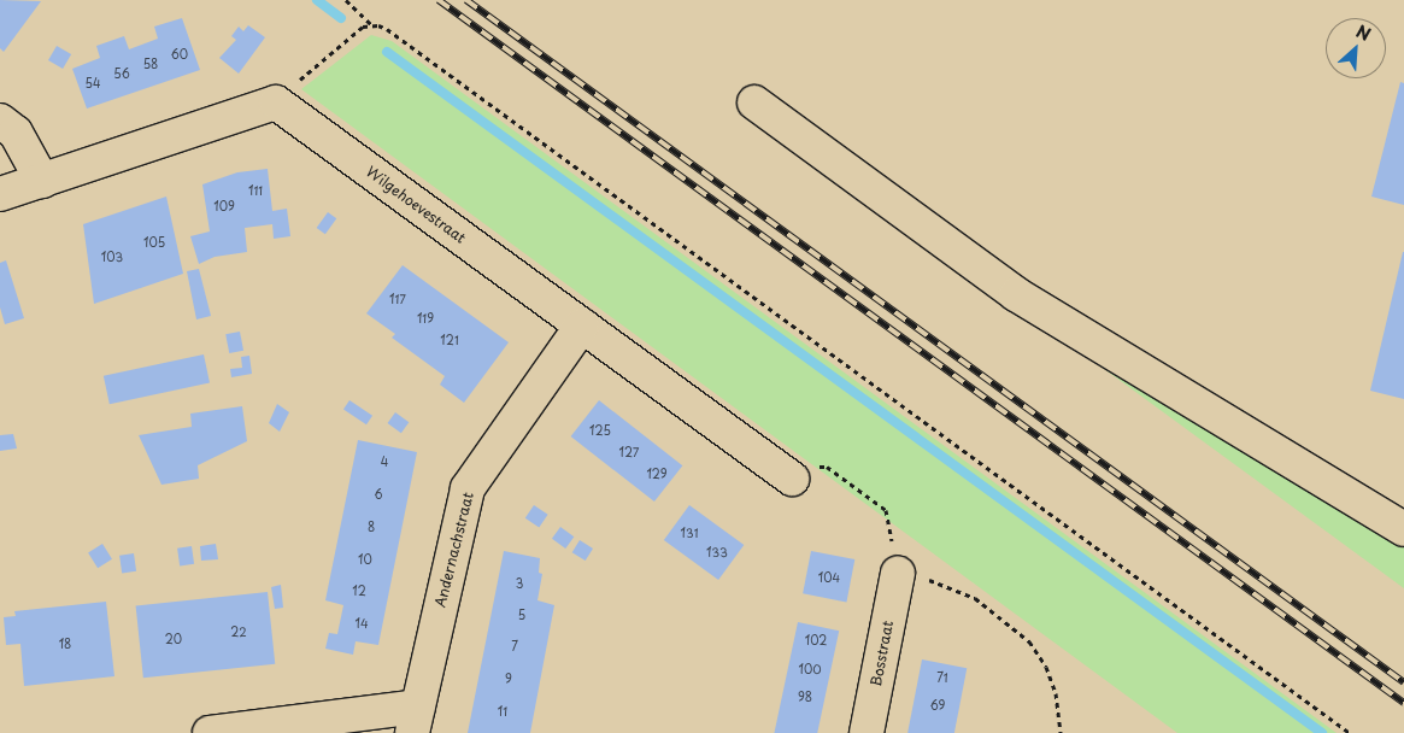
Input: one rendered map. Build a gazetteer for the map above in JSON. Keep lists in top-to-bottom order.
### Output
{
  "streets": {
    "street": ["Wilgehoevestraat", "Andernachstraat", "Bosstraat"]
  },
  "crossings": [
    ["Wilgehoevestraat", "Andernachstraat"]
  ],
  "house_numbers": [
    "60",
    "58",
    "56",
    "54",
    "111",
    "109",
    "105",
    "103",
    "117",
    "119",
    "121",
    "125",
    "127",
    "4",
    "129",
    "6",
    "8",
    "131",
    "133",
    "10",
    "104",
    "3",
    "12",
    "5",
    "14",
    "22",
    "20",
    "102",
    "18",
    "7",
    "100",
    "71",
    "9",
    "98",
    "69",
    "11"
  ],
  "north": "top right"
}
